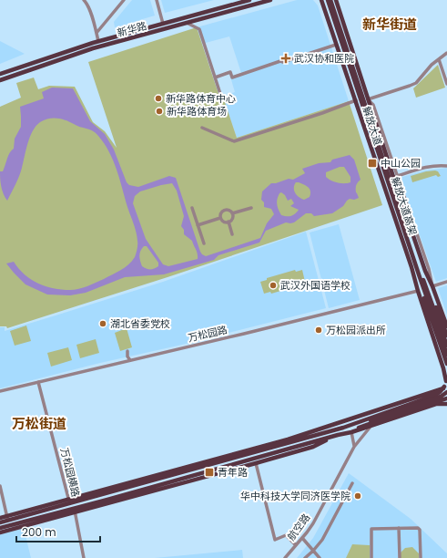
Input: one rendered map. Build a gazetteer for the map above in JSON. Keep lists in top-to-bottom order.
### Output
{
  "streets": {
    "main road": ["新华路", "解放大道", "解放大道高架"],
    "street": ["万松园路", "万松园横路", "航空路"]
  },
  "crossings": [
    ["解放大道", "万松园路"],
    ["万松园路", "万松园横路"]
  ],
  "districts": ["新华街道", "万松街道"],
  "places": {
    "health": ["武汉协和医院"],
    "other": [
      "新华路体育中心",
      "新华路体育场",
      "武汉外国语学校",
      "湖北省委党校",
      "万松园派出所",
      "华中科技大学同济医学院"
    ],
    "transit": ["中山公园", "青年路"]
  },
  "scale_bar": "200 m"
}
